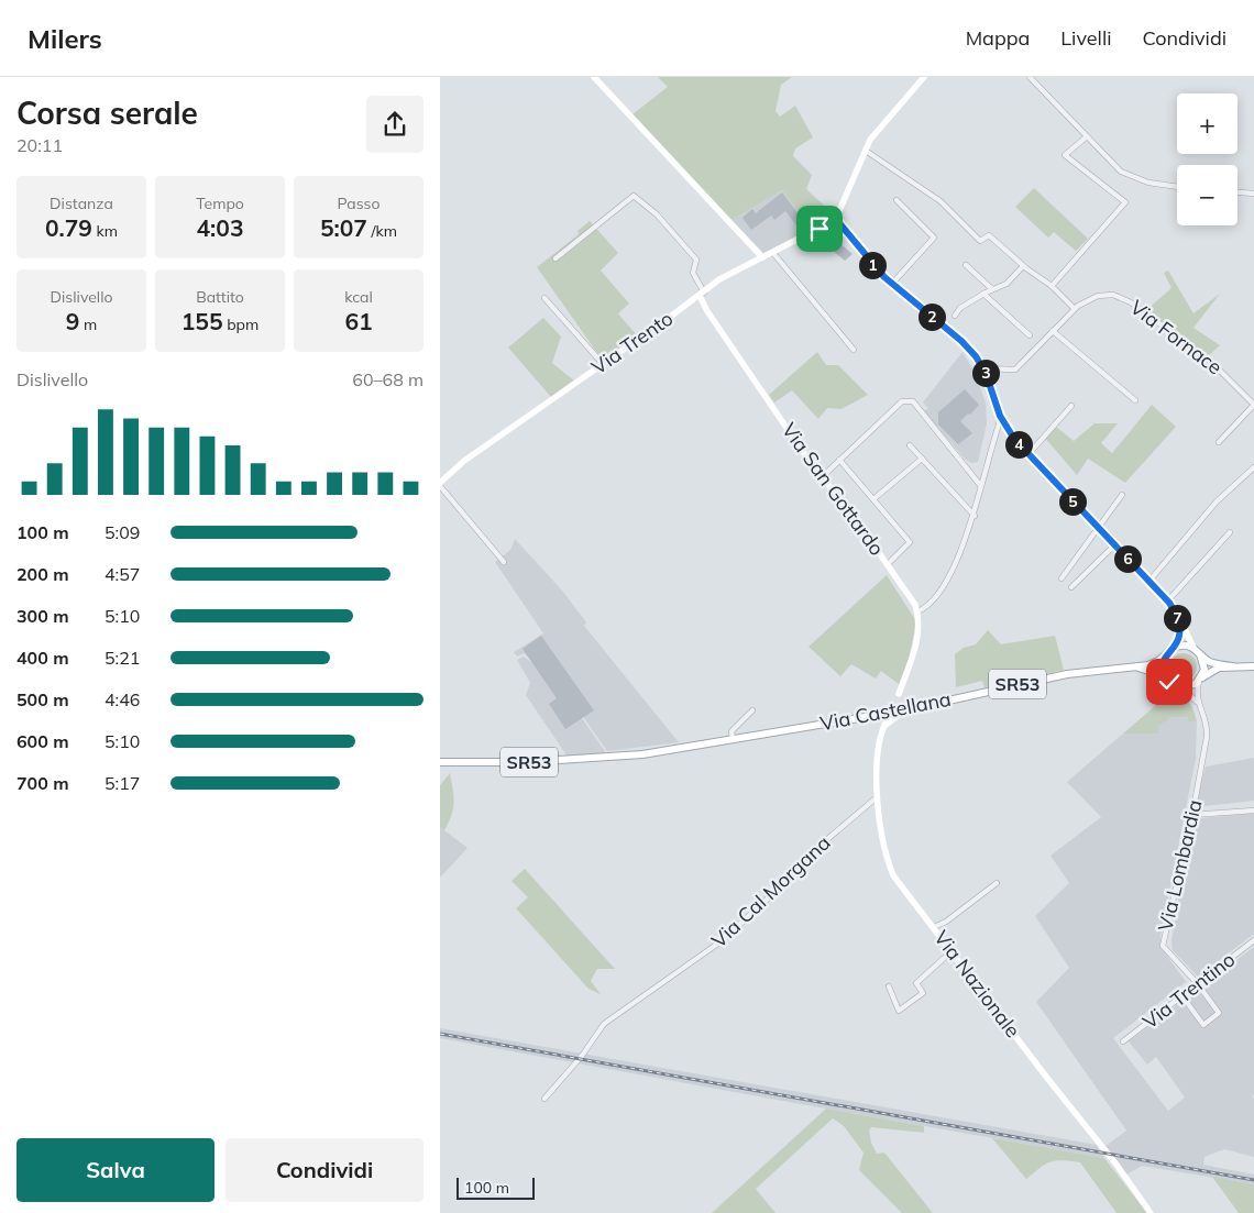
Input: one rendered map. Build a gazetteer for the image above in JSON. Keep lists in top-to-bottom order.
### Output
{
  "streets": {
    "main road": ["SR53", "Via Castellana"],
    "street": [
      "Via Fornace",
      "Via Trento",
      "Via San Gottardo",
      "Via Lombardia",
      "Via Cal Morgana",
      "Via Nazionale",
      "Via Trentino"
    ]
  },
  "crossings": [
    ["Via Trento", "Via San Gottardo"],
    ["SR53", "Via Castellana"],
    ["SR53", "Via Lombardia"],
    ["Via Castellana", "Via Lombardia"],
    ["Via Castellana", "Via Nazionale"],
    ["Via Lombardia", "Via Trentino"],
    ["Via Cal Morgana", "Via Nazionale"]
  ],
  "scale_bar": "100 m",
  "page": {
    "header": "Milers",
    "nav": ["Mappa", "Livelli", "Condividi"],
    "heading": ["Corsa serale", "20:11"],
    "map_buttons": ["+", "−"],
    "stats": [
      ["Distanza", "0.79 km"],
      ["Tempo", "4:03"],
      ["Passo", "5:07 /km"],
      ["Dislivello", "9 m"],
      ["Battito", "155 bpm"],
      ["kcal", "61"]
    ],
    "pins": [
      "1",
      "2",
      "3",
      "4",
      "5",
      "6",
      "7"
    ],
    "chart": ["Dislivello", "60–68 m"],
    "list": [
      {
        "name": "100 m",
        "note": "5:09"
      },
      {
        "name": "200 m",
        "note": "4:57"
      },
      {
        "name": "300 m",
        "note": "5:10"
      },
      {
        "name": "400 m",
        "note": "5:21"
      },
      {
        "name": "500 m",
        "note": "4:46"
      },
      {
        "name": "600 m",
        "note": "5:10"
      },
      {
        "name": "700 m",
        "note": "5:17"
      }
    ],
    "buttons": ["Salva", "Condividi"],
    "scale": "100 m"
  }
}
